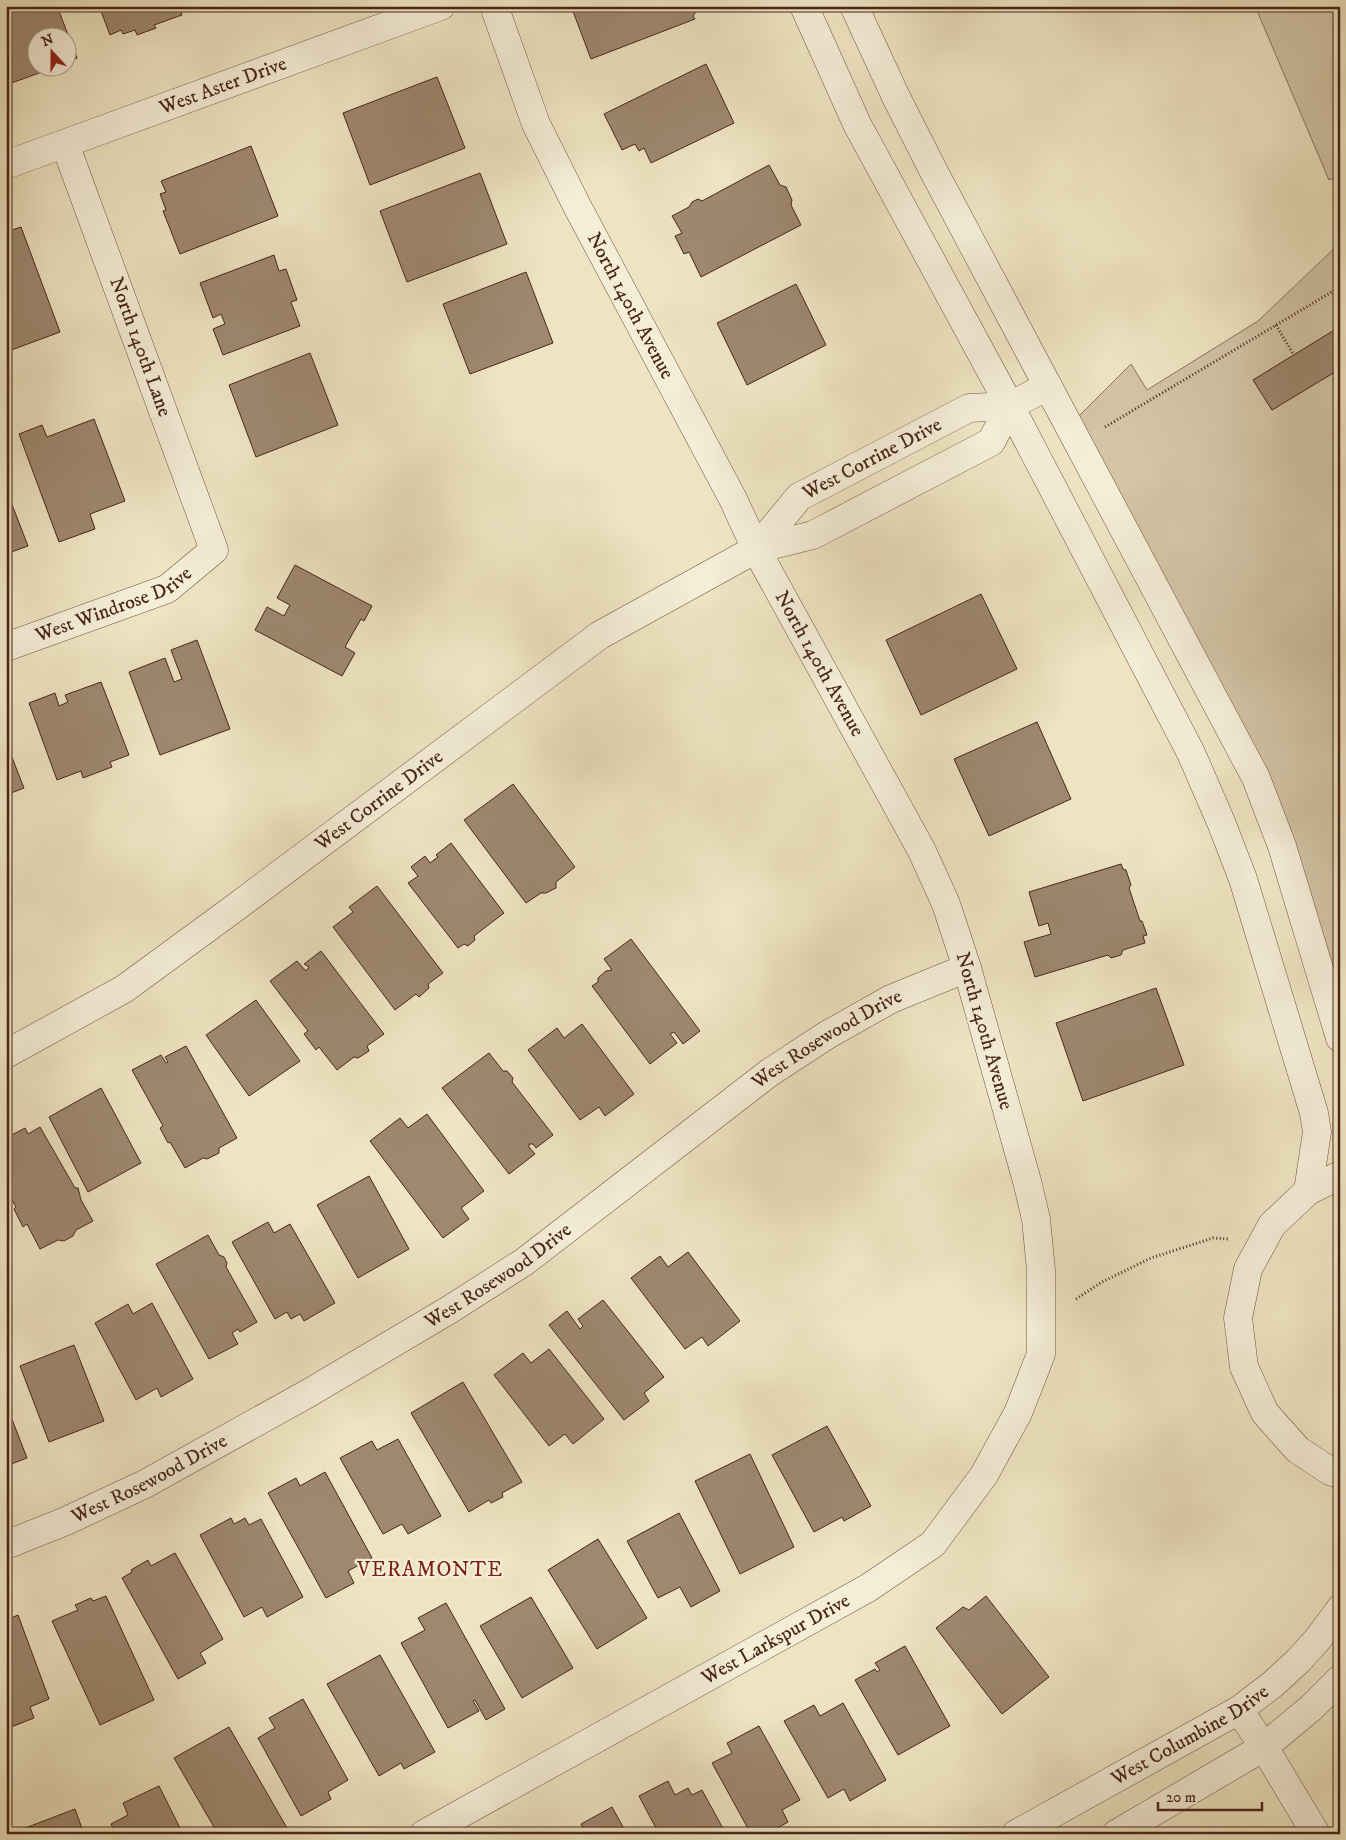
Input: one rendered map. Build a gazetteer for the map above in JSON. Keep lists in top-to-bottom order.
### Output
{
  "streets": {
    "street": [
      "West Aster Drive",
      "North 140th Avenue",
      "North 140th Lane",
      "West Corrine Drive",
      "West Windrose Drive",
      "West Rosewood Drive",
      "West Larkspur Drive",
      "West Columbine Drive"
    ]
  },
  "crossings": [
    ["West Aster Drive", "North 140th Lane"],
    ["North 140th Avenue", "West Corrine Drive"],
    ["North 140th Avenue", "West Rosewood Drive"],
    ["North 140th Avenue", "West Larkspur Drive"],
    ["North 140th Lane", "West Windrose Drive"]
  ],
  "districts": ["VERAMONTE"],
  "scale_bar": "20 m",
  "north": "top"
}
